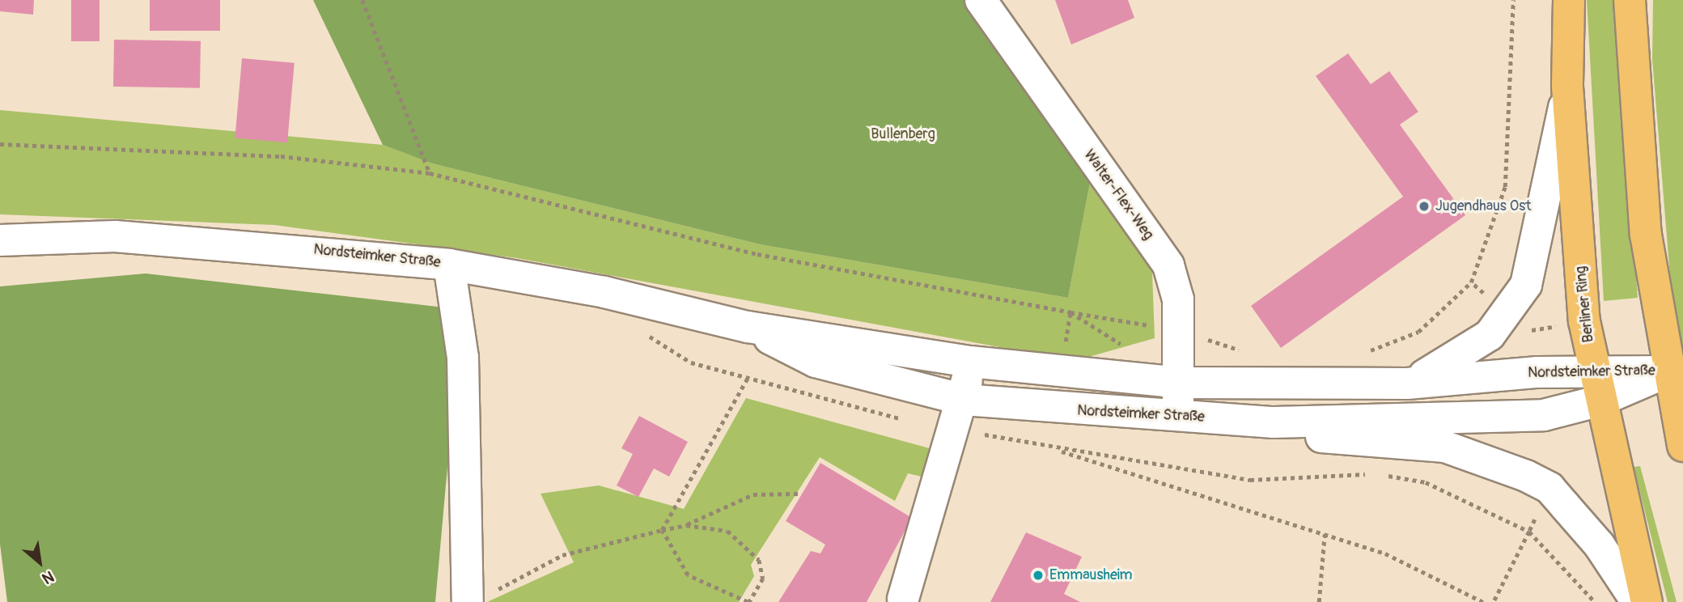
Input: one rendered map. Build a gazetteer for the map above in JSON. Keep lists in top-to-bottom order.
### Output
{
  "streets": {
    "main road": ["Berliner Ring"],
    "street": ["Walter-Flex-Weg", "Nordsteimker Straße"]
  },
  "crossings": [
    ["Walter-Flex-Weg", "Nordsteimker Straße"],
    ["Nordsteimker Straße", "Berliner Ring"]
  ],
  "parks": ["Bullenberg"],
  "places": ["Jugendhaus Ost", "Emmausheim"],
  "north": "bottom right"
}
